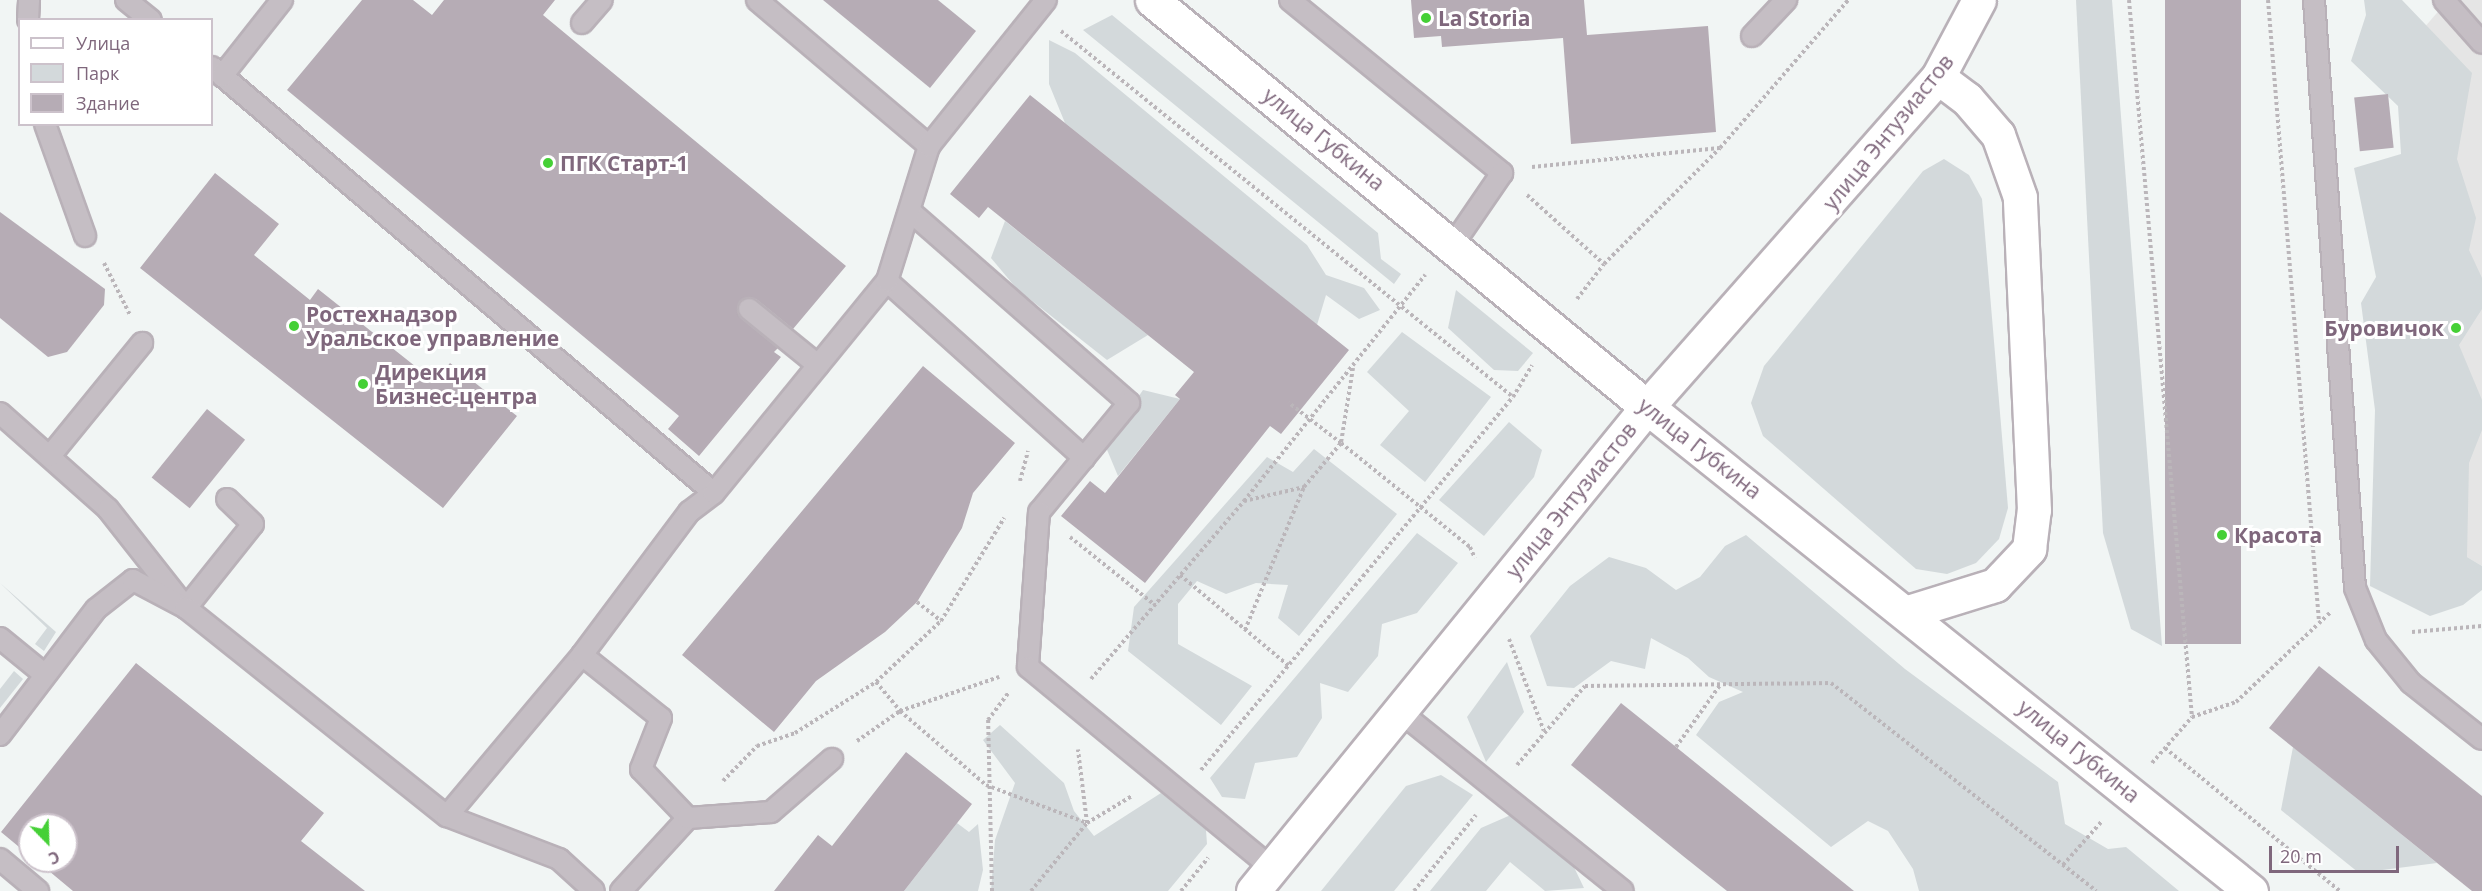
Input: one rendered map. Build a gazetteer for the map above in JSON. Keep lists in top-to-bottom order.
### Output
{
  "streets": {
    "main road": ["улица Энтузиастов", "улица Губкина"]
  },
  "crossings": [
    ["улица Энтузиастов", "улица Губкина"]
  ],
  "places": [
    "La Storia",
    "ПГК Старт-1",
    "Ростехнадзор Уральское управление",
    "Буровичок",
    "Дирекция Бизнес-центра",
    "Красота"
  ],
  "legend": ["Улица", "Парк", "Здание"],
  "scale_bar": "20 m",
  "north": "bottom right"
}
